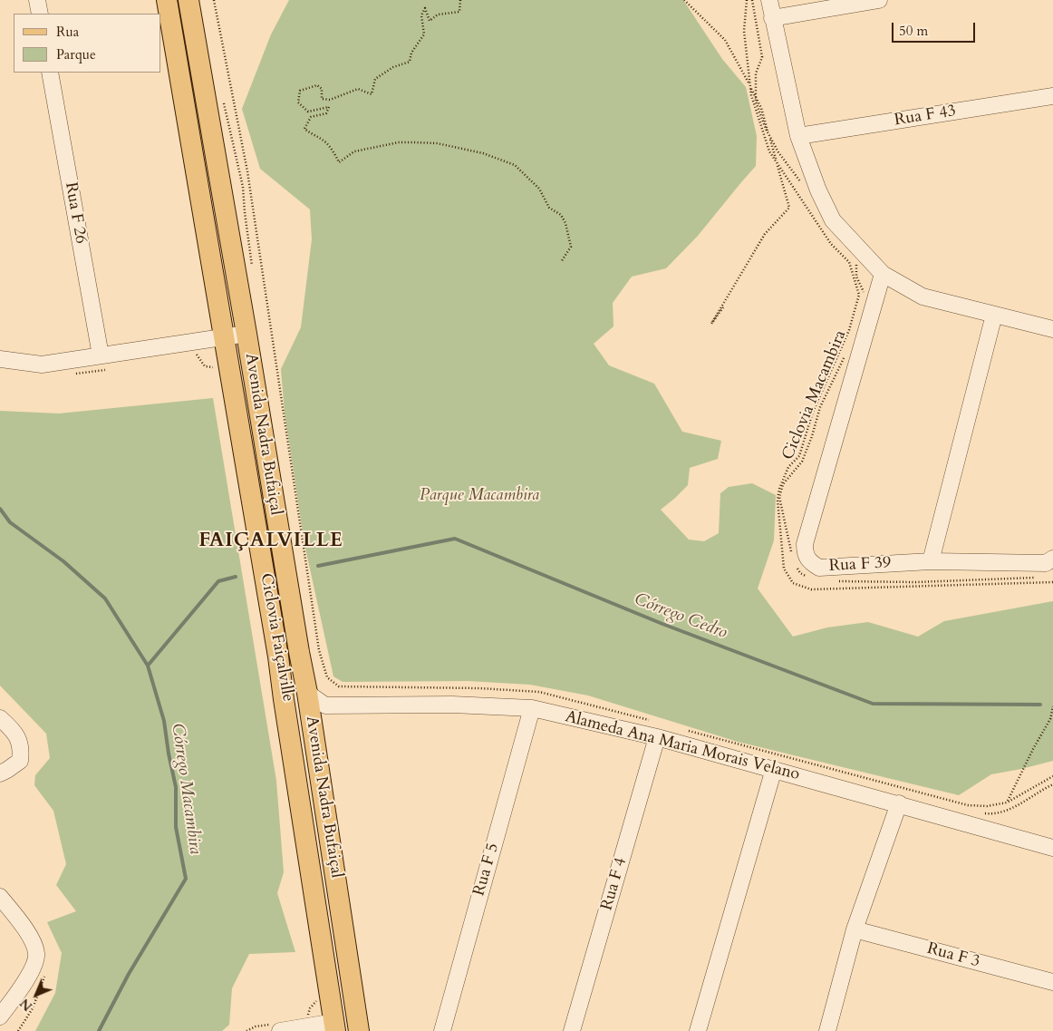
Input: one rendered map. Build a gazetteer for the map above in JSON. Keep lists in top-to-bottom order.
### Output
{
  "streets": {
    "main road": ["Avenida Nadra Bufaiçal"],
    "street": [
      "Rua F 43",
      "Rua F 26",
      "Rua F 39",
      "Alameda Ana Maria Morais Velano",
      "Rua F 5",
      "Rua F 4",
      "Rua F 3"
    ],
    "path": ["Ciclovia Macambira"]
  },
  "crossings": [
    ["Avenida Nadra Bufaiçal", "Alameda Ana Maria Morais Velano"],
    ["Alameda Ana Maria Morais Velano", "Rua F 5"],
    ["Alameda Ana Maria Morais Velano", "Rua F 4"]
  ],
  "districts": ["FAIÇALVILLE"],
  "water": ["Córrego Cedro", "Córrego Macambira"],
  "parks": ["Parque Macambira"],
  "legend": ["Rua", "Parque"],
  "scale_bar": "50 m",
  "north": "bottom left"
}
